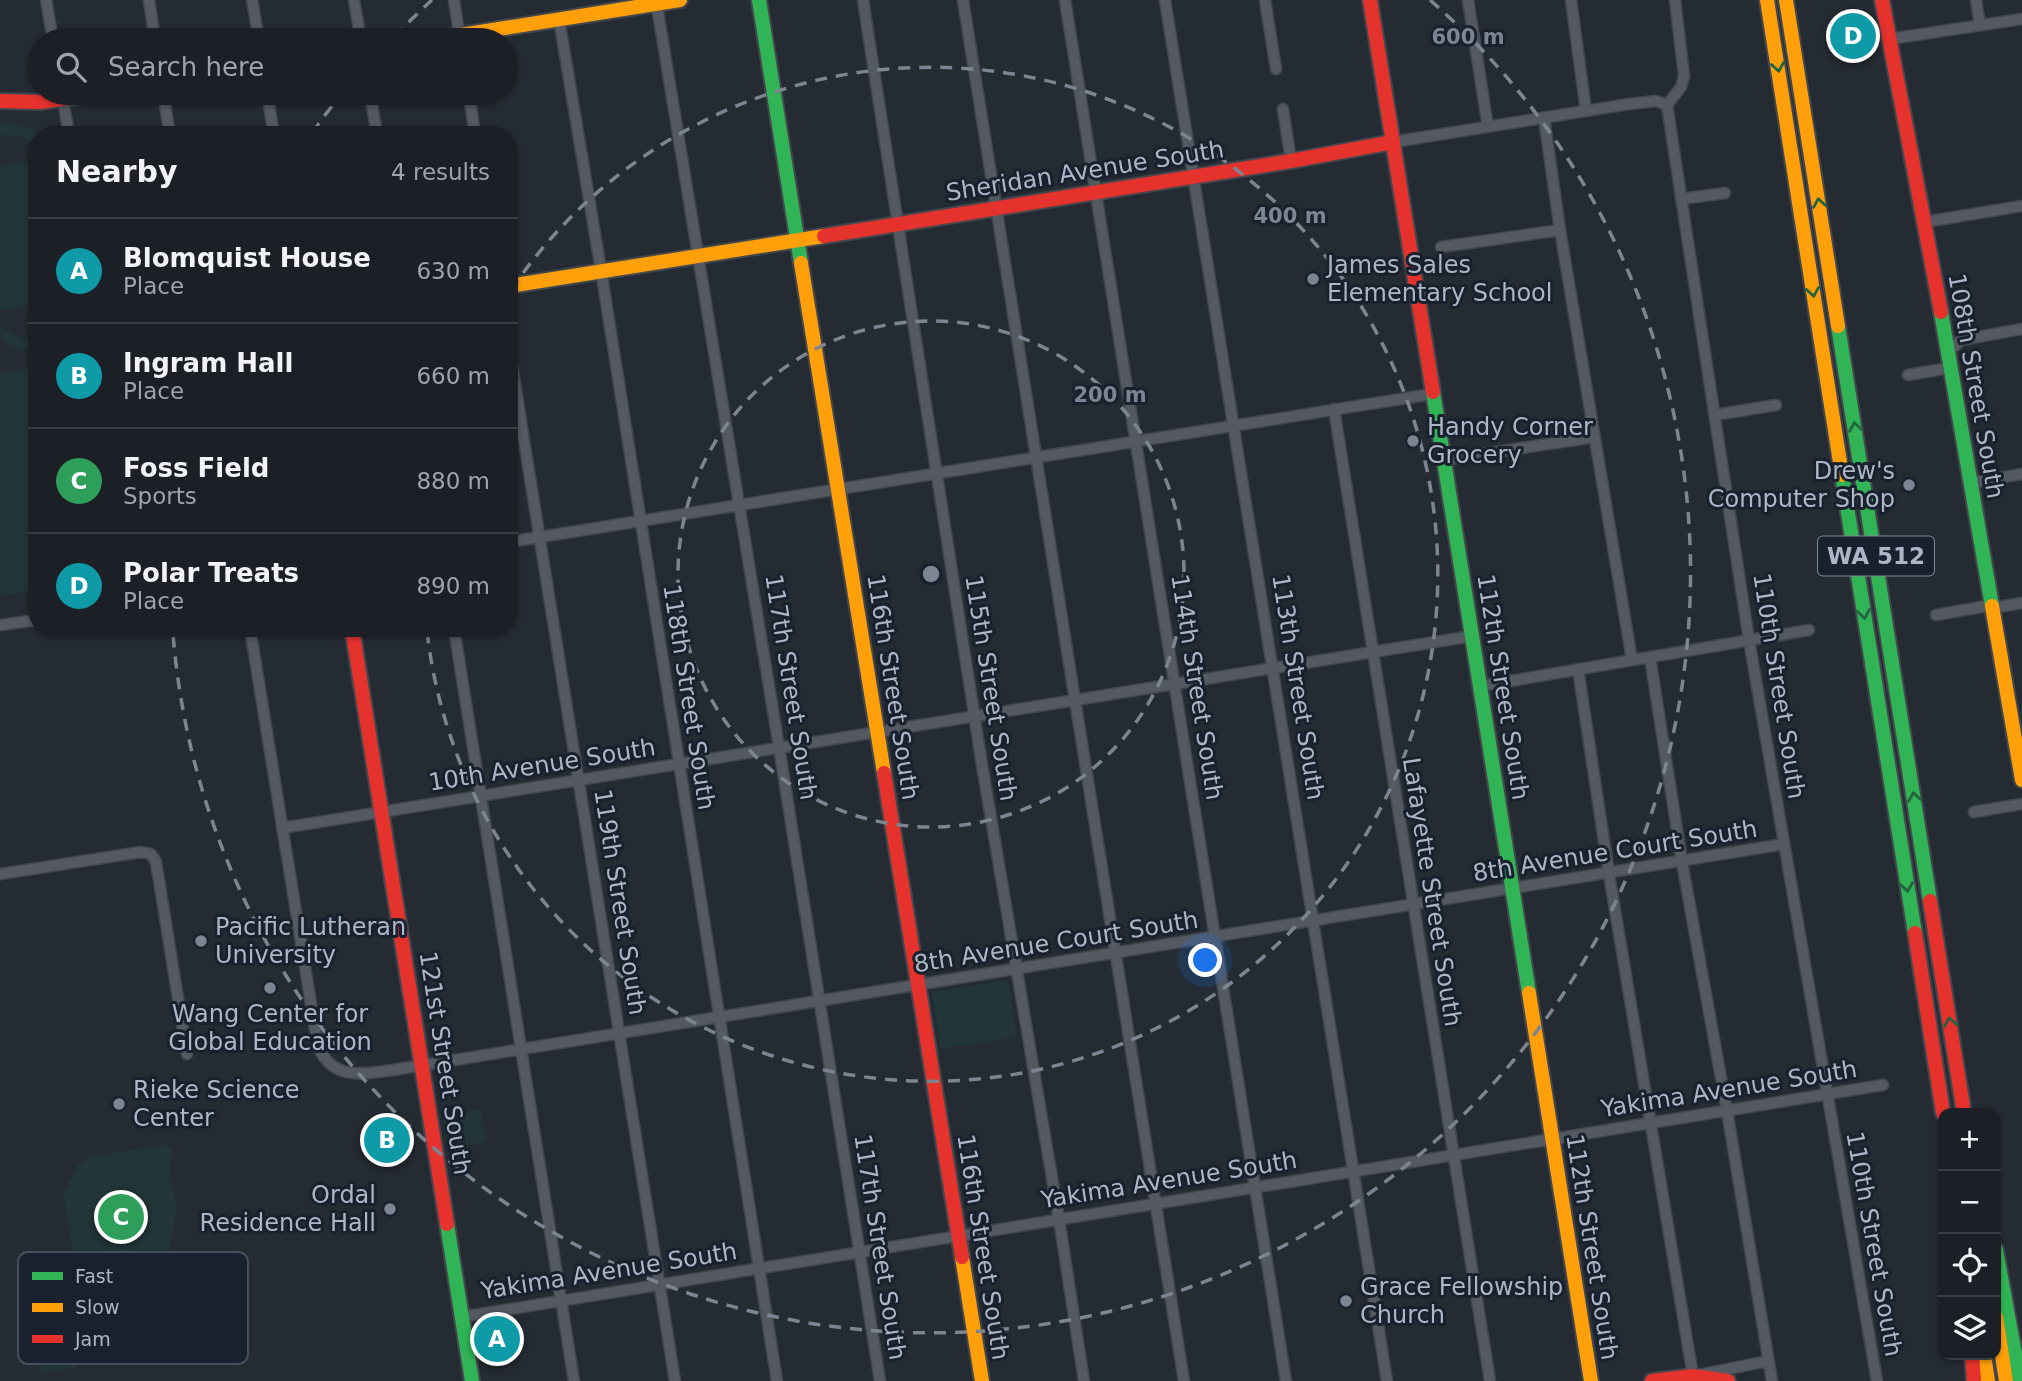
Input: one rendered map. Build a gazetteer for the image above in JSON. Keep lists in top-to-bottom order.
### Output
{
  "streets": {
    "main road": [
      "Sheridan Avenue South",
      "108th Street South",
      "WA 512",
      "116th Street South",
      "112th Street South",
      "121st Street South"
    ],
    "street": [
      "110th Street South",
      "117th Street South",
      "114th Street South",
      "113th Street South",
      "115th Street South",
      "118th Street South",
      "10th Avenue South",
      "8th Avenue Court South",
      "Lafayette Street South",
      "119th Street South",
      "Yakima Avenue South"
    ]
  },
  "crossings": [
    ["Sheridan Avenue South", "110th Street South"],
    ["Sheridan Avenue South", "117th Street South"],
    ["Sheridan Avenue South", "116th Street South"],
    ["Sheridan Avenue South", "114th Street South"],
    ["Sheridan Avenue South", "113th Street South"],
    ["Sheridan Avenue South", "112th Street South"],
    ["Sheridan Avenue South", "115th Street South"],
    ["Sheridan Avenue South", "118th Street South"],
    ["110th Street South", "8th Avenue Court South"],
    ["110th Street South", "Yakima Avenue South"],
    ["117th Street South", "10th Avenue South"],
    ["117th Street South", "8th Avenue Court South"],
    ["117th Street South", "Yakima Avenue South"],
    ["116th Street South", "10th Avenue South"],
    ["116th Street South", "8th Avenue Court South"],
    ["116th Street South", "Yakima Avenue South"],
    ["114th Street South", "10th Avenue South"],
    ["114th Street South", "8th Avenue Court South"],
    ["114th Street South", "Yakima Avenue South"],
    ["113th Street South", "10th Avenue South"],
    ["113th Street South", "8th Avenue Court South"],
    ["113th Street South", "Yakima Avenue South"],
    ["112th Street South", "10th Avenue South"],
    ["112th Street South", "8th Avenue Court South"],
    ["112th Street South", "Yakima Avenue South"],
    ["115th Street South", "10th Avenue South"],
    ["115th Street South", "8th Avenue Court South"],
    ["115th Street South", "Yakima Avenue South"],
    ["118th Street South", "10th Avenue South"],
    ["118th Street South", "8th Avenue Court South"],
    ["118th Street South", "Yakima Avenue South"],
    ["10th Avenue South", "8th Avenue Court South"],
    ["10th Avenue South", "Lafayette Street South"],
    ["10th Avenue South", "119th Street South"],
    ["10th Avenue South", "121st Street South"],
    ["8th Avenue Court South", "Lafayette Street South"],
    ["8th Avenue Court South", "119th Street South"],
    ["8th Avenue Court South", "121st Street South"],
    ["Lafayette Street South", "Yakima Avenue South"],
    ["119th Street South", "Yakima Avenue South"],
    ["121st Street South", "Yakima Avenue South"]
  ],
  "places": [
    "James Sales Elementary School",
    "Handy Corner Grocery",
    "Drew's Computer Shop",
    "Pacific Lutheran University",
    "Wang Center for Global Education",
    "Rieke Science Center",
    "Ordal Residence Hall",
    "Grace Fellowship Church"
  ],
  "legend": ["Fast", "Slow", "Jam"],
  "page": {
    "pins": [
      "D",
      "B",
      "C",
      "A"
    ],
    "search": "Search here",
    "heading": ["Nearby", "4 results"],
    "list": [
      {
        "mark": "A",
        "name": "Blomquist House",
        "note": "Place",
        "value": "630 m"
      },
      {
        "mark": "B",
        "name": "Ingram Hall",
        "note": "Place",
        "value": "660 m"
      },
      {
        "mark": "C",
        "name": "Foss Field",
        "note": "Sports",
        "value": "880 m"
      },
      {
        "mark": "D",
        "name": "Polar Treats",
        "note": "Place",
        "value": "890 m"
      }
    ],
    "map_buttons": ["+", "−"]
  },
  "rings": ["600 m", "400 m", "200 m"]
}
